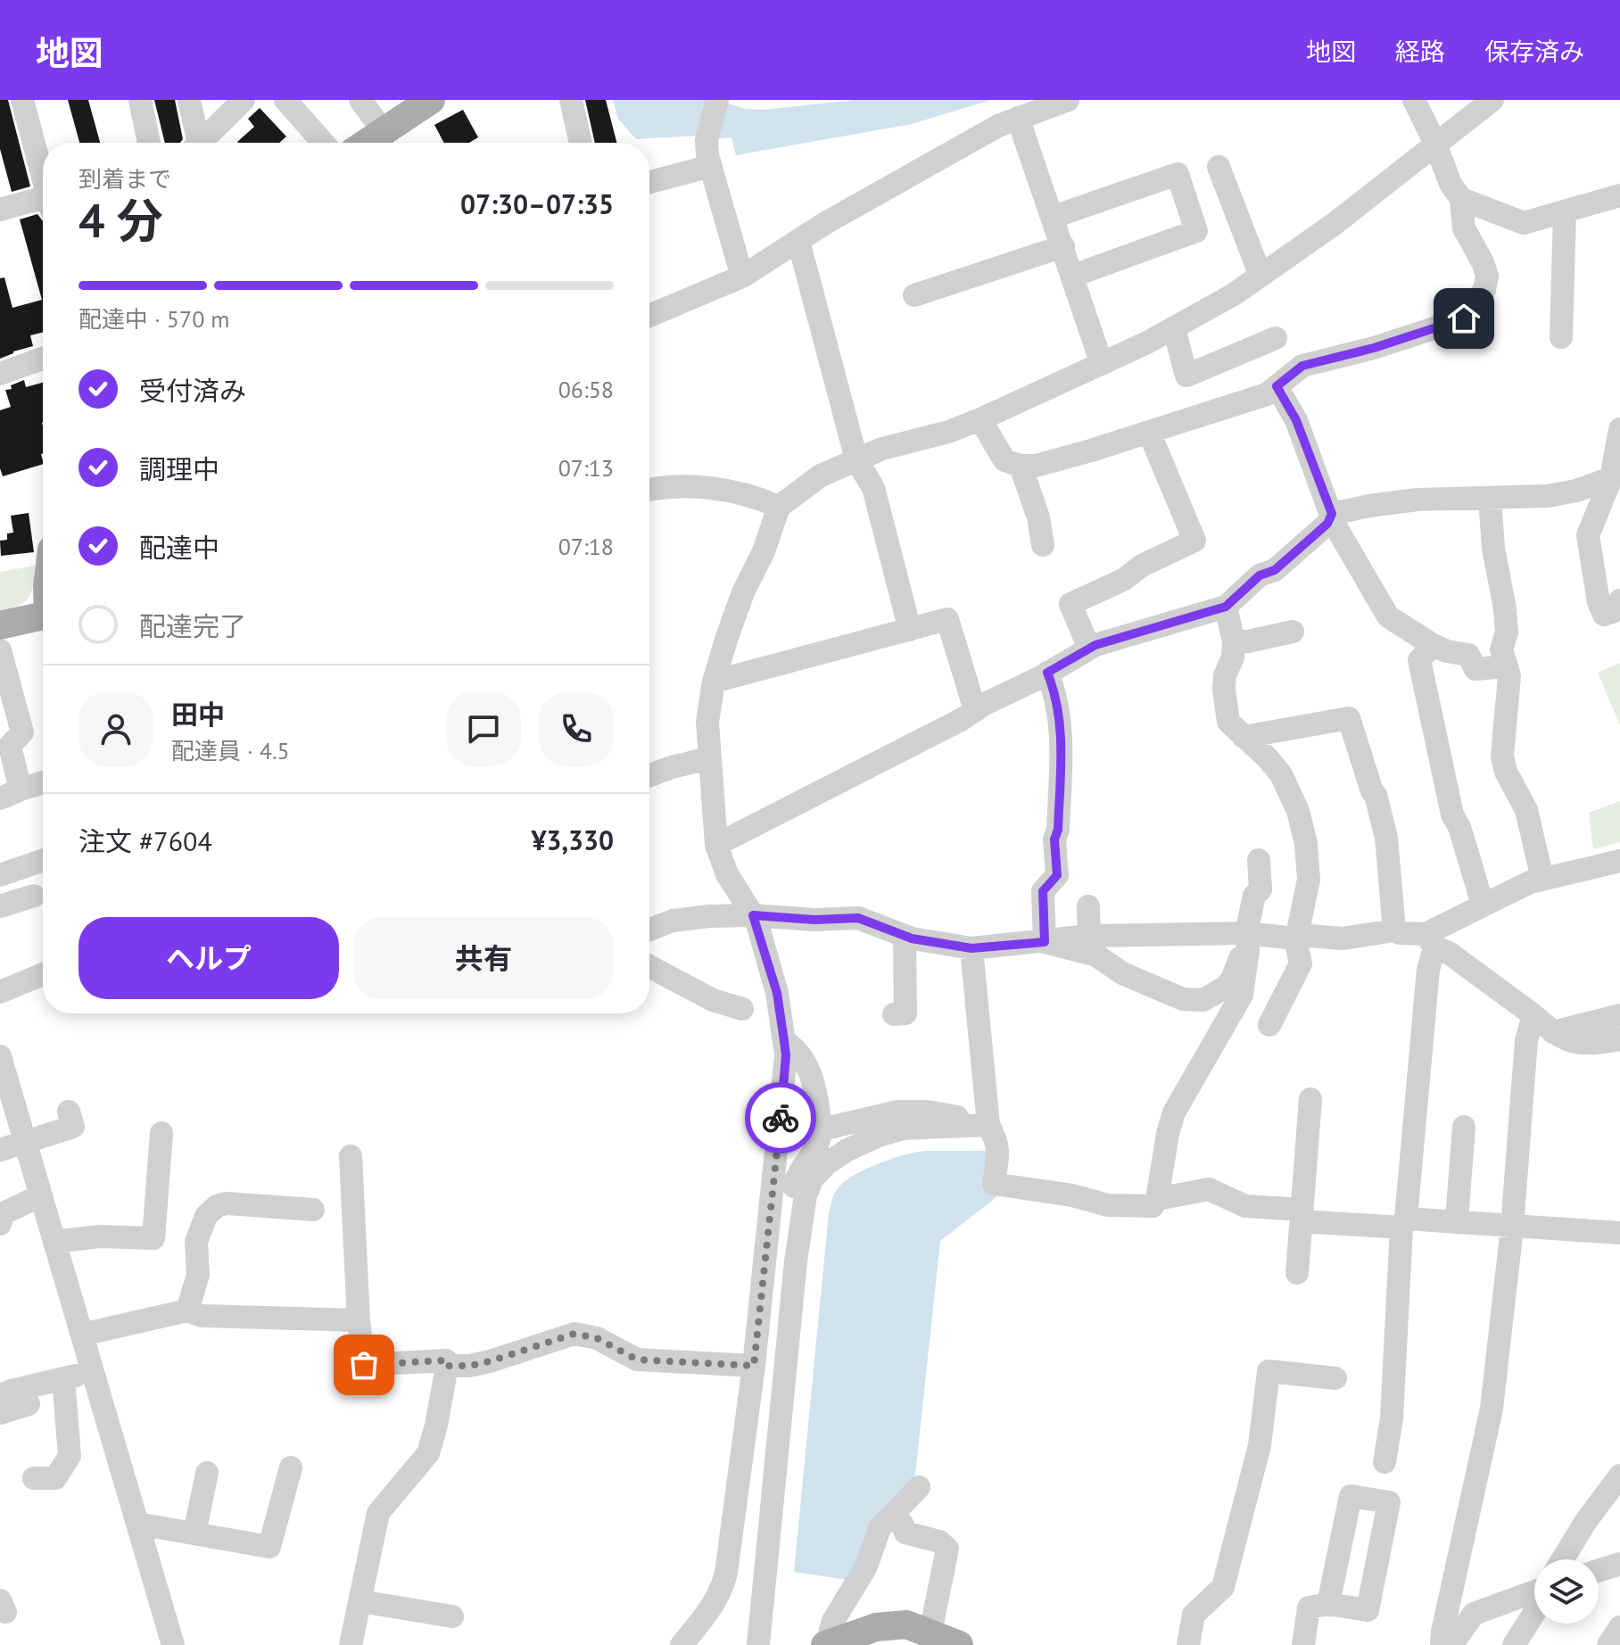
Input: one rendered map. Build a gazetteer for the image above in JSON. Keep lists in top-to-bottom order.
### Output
{
  "page": {
    "header": "地図",
    "nav": ["地図", "経路", "保存済み"],
    "heading": ["4 分", "到着まで", "07:30–07:35"],
    "panel": [
      "田中",
      "配達員 · 4.5",
      "注文 #7604",
      "¥3,330"
    ],
    "bar": "配達中 · 570 m",
    "list": [
      ["受付済み", "06:58"],
      ["調理中", "07:13"],
      ["配達中", "07:18"],
      "配達完了"
    ],
    "buttons": ["ヘルプ", "共有"]
  }
}
